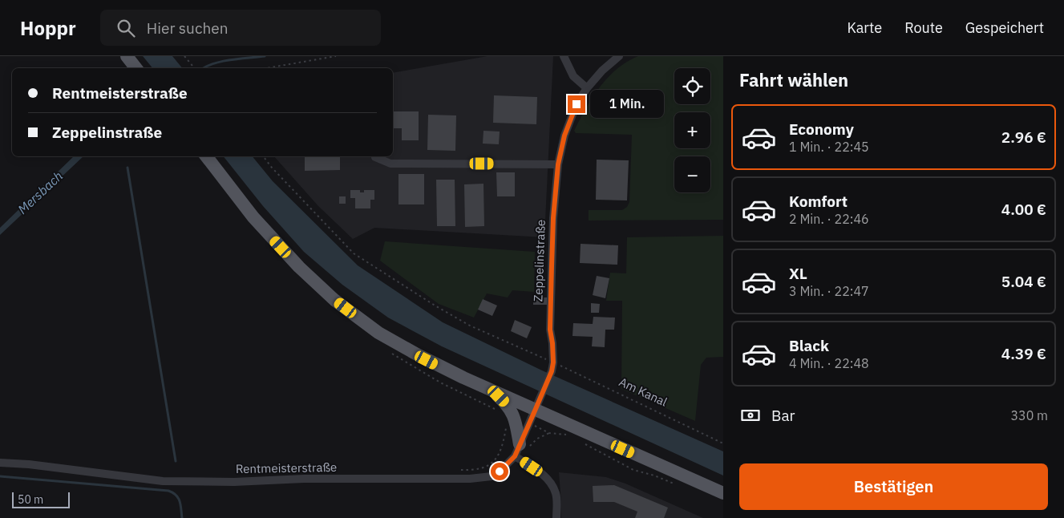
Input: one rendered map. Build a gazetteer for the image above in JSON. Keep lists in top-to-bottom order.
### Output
{
  "streets": {
    "street": ["Zeppelinstraße", "Rentmeisterstraße"],
    "path": ["Am Kanal"]
  },
  "crossings": [
    ["Zeppelinstraße", "Am Kanal"],
    ["Zeppelinstraße", "Rentmeisterstraße"]
  ],
  "water": ["Mersbach"],
  "scale_bar": "50 m",
  "page": {
    "header": "Hoppr",
    "search": "Hier suchen",
    "nav": ["Karte", "Route", "Gespeichert"],
    "heading": "Fahrt wählen",
    "map_buttons": ["+", "−"],
    "banner": ["Rentmeisterstraße", "Zeppelinstraße"],
    "bubble": "1 Min.",
    "list": [
      {
        "name": "Economy",
        "note": "1 Min. · 22:45",
        "value": "2.96 €"
      },
      {
        "name": "Komfort",
        "note": "2 Min. · 22:46",
        "value": "4.00 €"
      },
      {
        "name": "XL",
        "note": "3 Min. · 22:47",
        "value": "5.04 €"
      },
      {
        "name": "Black",
        "note": "4 Min. · 22:48",
        "value": "4.39 €"
      }
    ],
    "pay": ["Bar", "330 m"],
    "buttons": "Bestätigen",
    "scale": "50 m"
  }
}
